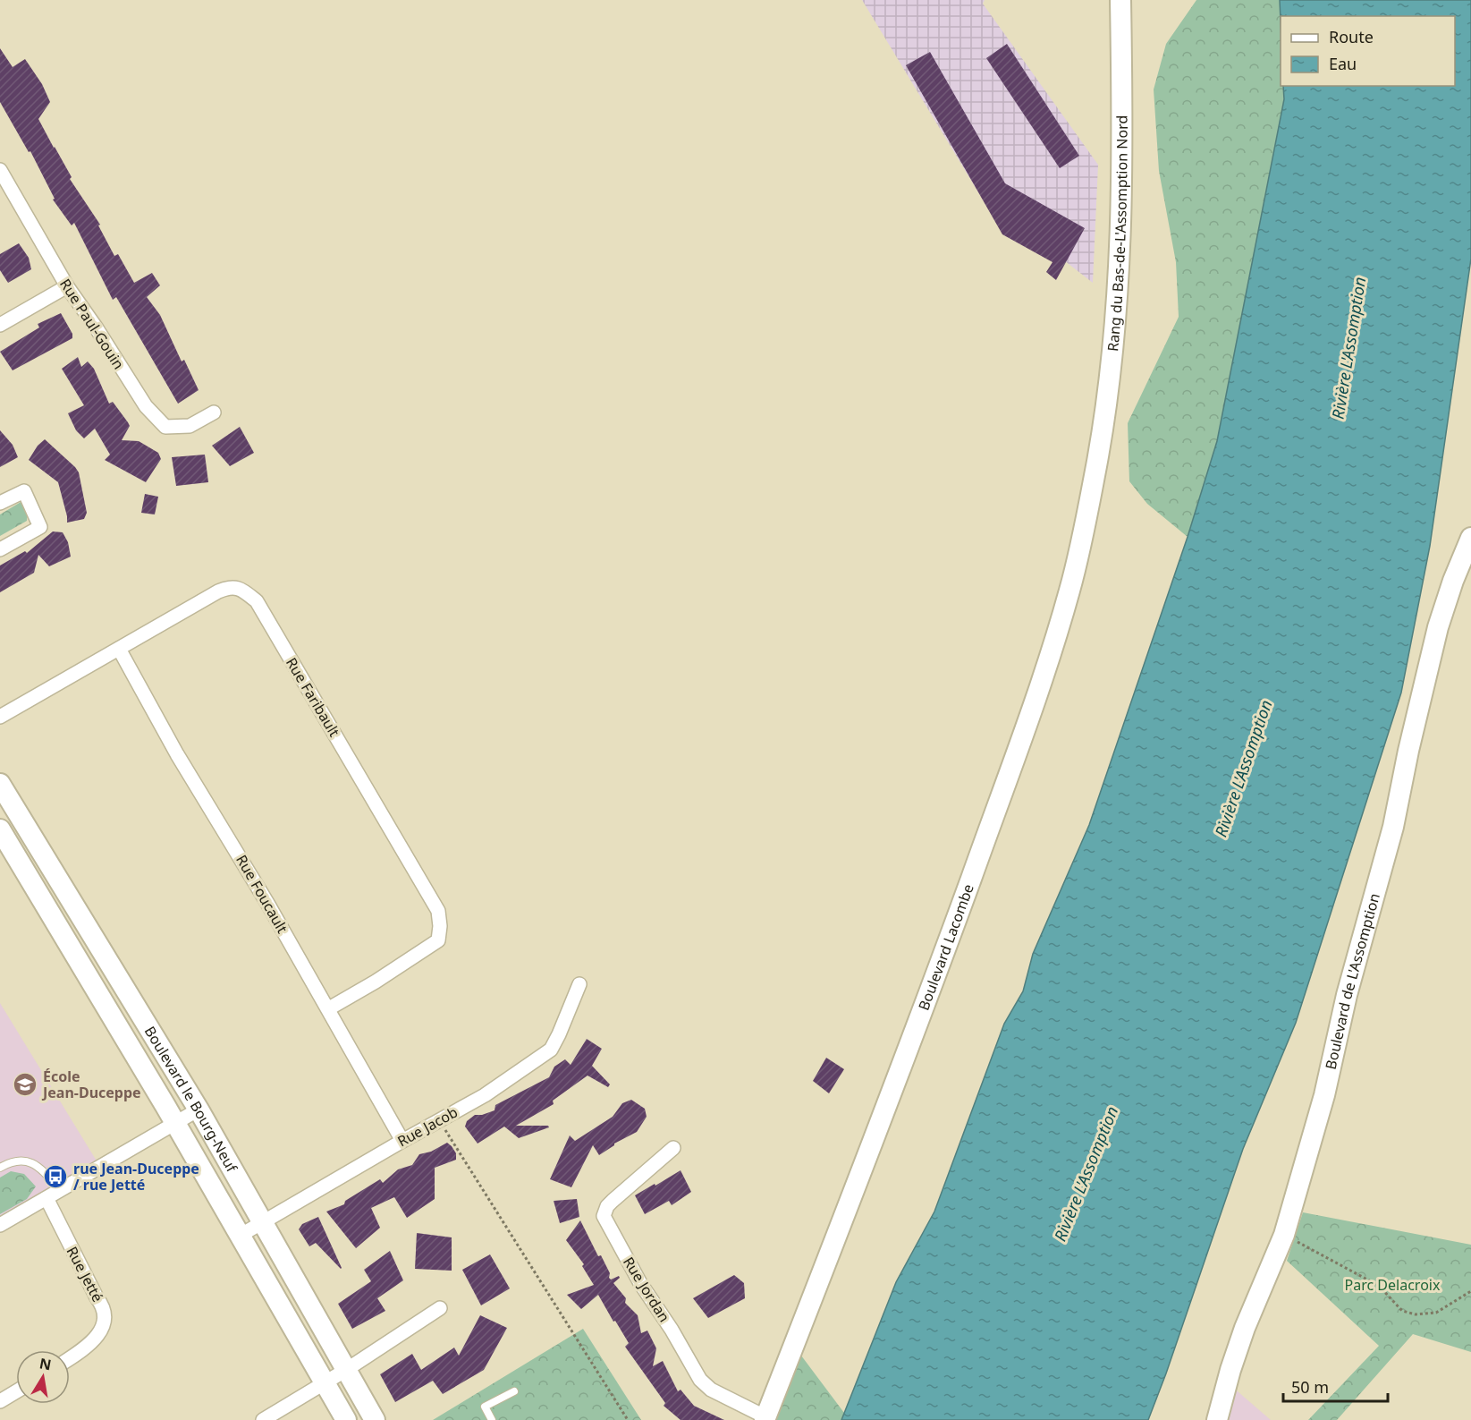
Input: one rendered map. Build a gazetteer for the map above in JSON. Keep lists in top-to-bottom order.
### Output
{
  "streets": {
    "street": [
      "Rang du Bas-de-L'Assomption Nord",
      "Rue Paul-Gouin",
      "Rue Faribault",
      "Rue Foucault",
      "Boulevard Lacombe",
      "Boulevard de L'Assomption",
      "Boulevard le Bourg-Neuf",
      "Rue Jacob",
      "Rue Jetté",
      "Rue Jordan"
    ]
  },
  "crossings": [
    ["Rang du Bas-de-L'Assomption Nord", "Boulevard Lacombe"],
    ["Rue Faribault", "Rue Foucault"],
    ["Rue Foucault", "Rue Jacob"],
    ["Boulevard Lacombe", "Rue Jordan"],
    ["Boulevard le Bourg-Neuf", "Rue Jacob"]
  ],
  "water": ["Rivière L'Assomption"],
  "parks": ["Parc Delacroix"],
  "places": {
    "school or university": ["École Jean-Duceppe"],
    "bus stop": ["rue Jean-Duceppe / rue Jetté"]
  },
  "legend": ["Route", "Eau"],
  "scale_bar": "50 m",
  "north": "top"
}
